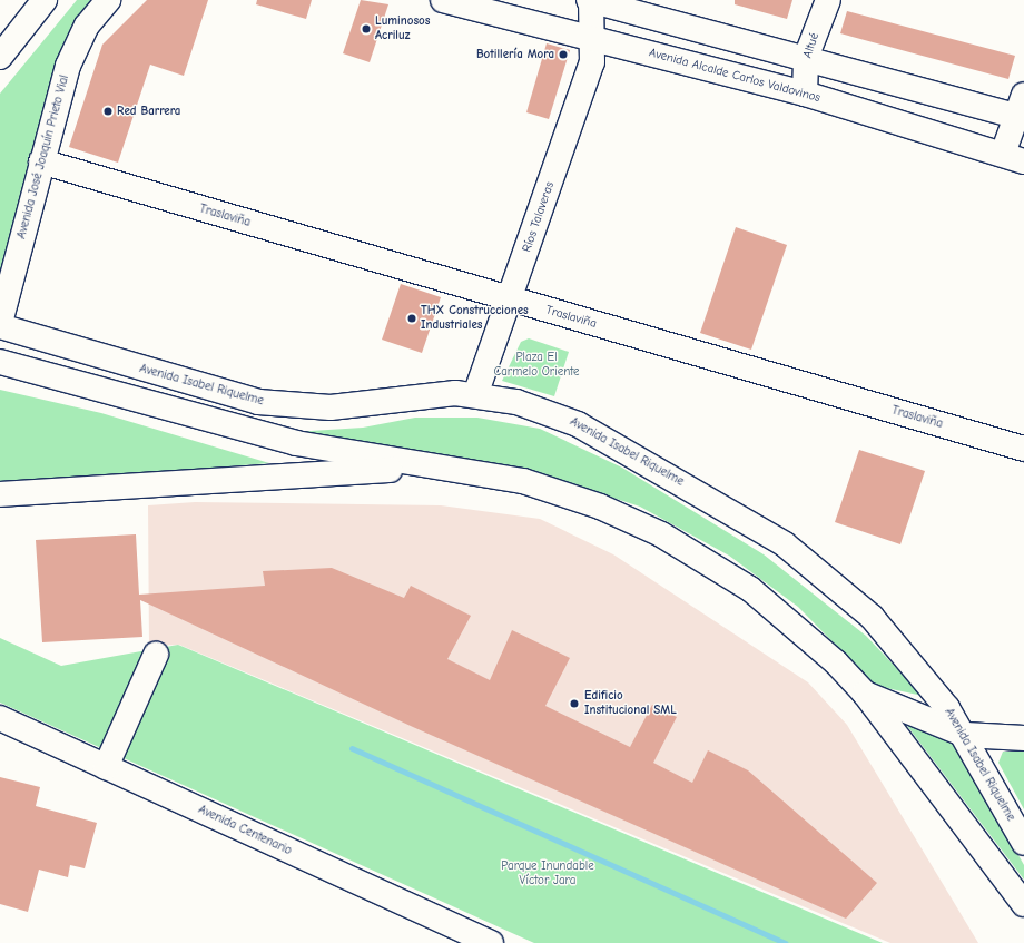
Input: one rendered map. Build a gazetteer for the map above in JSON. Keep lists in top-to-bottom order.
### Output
{
  "streets": {
    "main road": [
      "Altué",
      "Avenida Alcalde Carlos Valdovinos",
      "Avenida José Joaquín Prieto Vial",
      "Traslaviña",
      "Ríos Talaveras",
      "Avenida Isabel Riquelme",
      "Avenida Centenario"
    ]
  },
  "crossings": [
    ["Altué", "Avenida Alcalde Carlos Valdovinos"],
    ["Avenida Alcalde Carlos Valdovinos", "Ríos Talaveras"],
    ["Avenida José Joaquín Prieto Vial", "Traslaviña"],
    ["Traslaviña", "Ríos Talaveras"],
    ["Ríos Talaveras", "Avenida Isabel Riquelme"]
  ],
  "parks": ["Plaza El Carmelo Oriente", "Parque Inundable Víctor Jara"],
  "places": [
    "Luminosos Acriluz",
    "Botillería Mora",
    "Red Barrera",
    "THX Construcciones Industriales",
    "Edificio Institucional SML"
  ]
}
